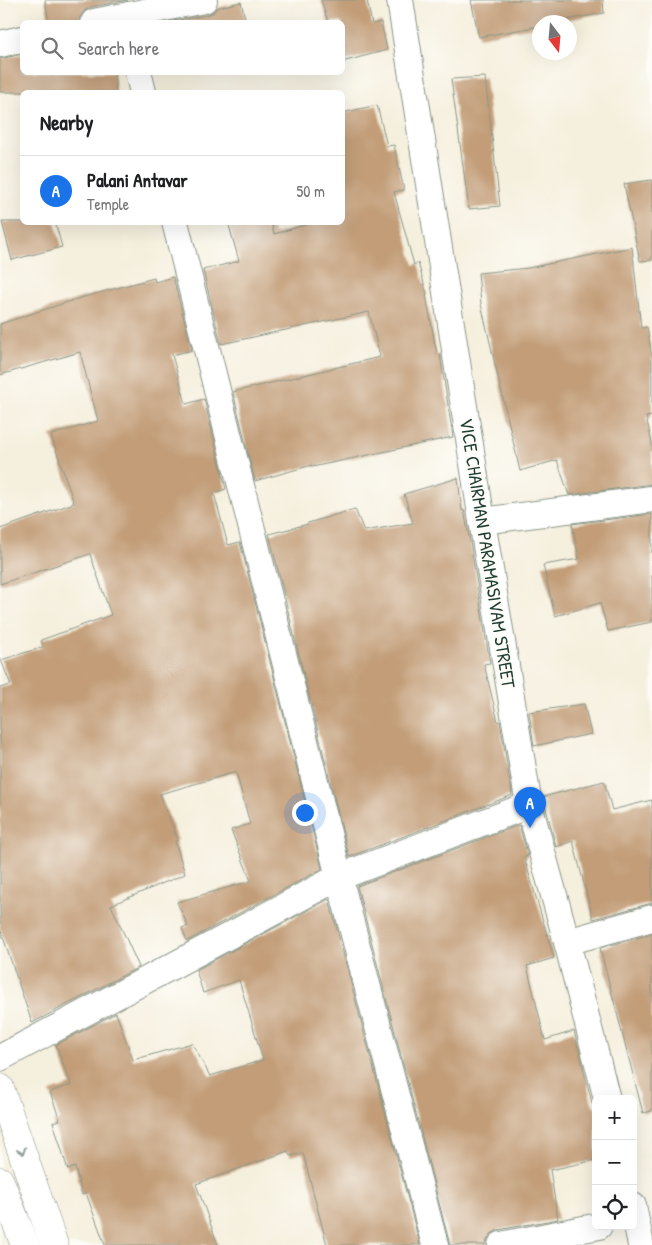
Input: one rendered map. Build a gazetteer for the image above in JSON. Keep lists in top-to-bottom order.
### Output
{
  "streets": {
    "street": ["VICE CHAIRMAN PARAMASIVAM STREET"]
  },
  "north": "bottom",
  "page": {
    "search": "Search here",
    "heading": "Nearby",
    "list": [
      {
        "mark": "A",
        "name": "Palani Antavar",
        "note": "Temple",
        "value": "50 m"
      }
    ],
    "pins": "A",
    "map_buttons": ["+", "−"]
  }
}
